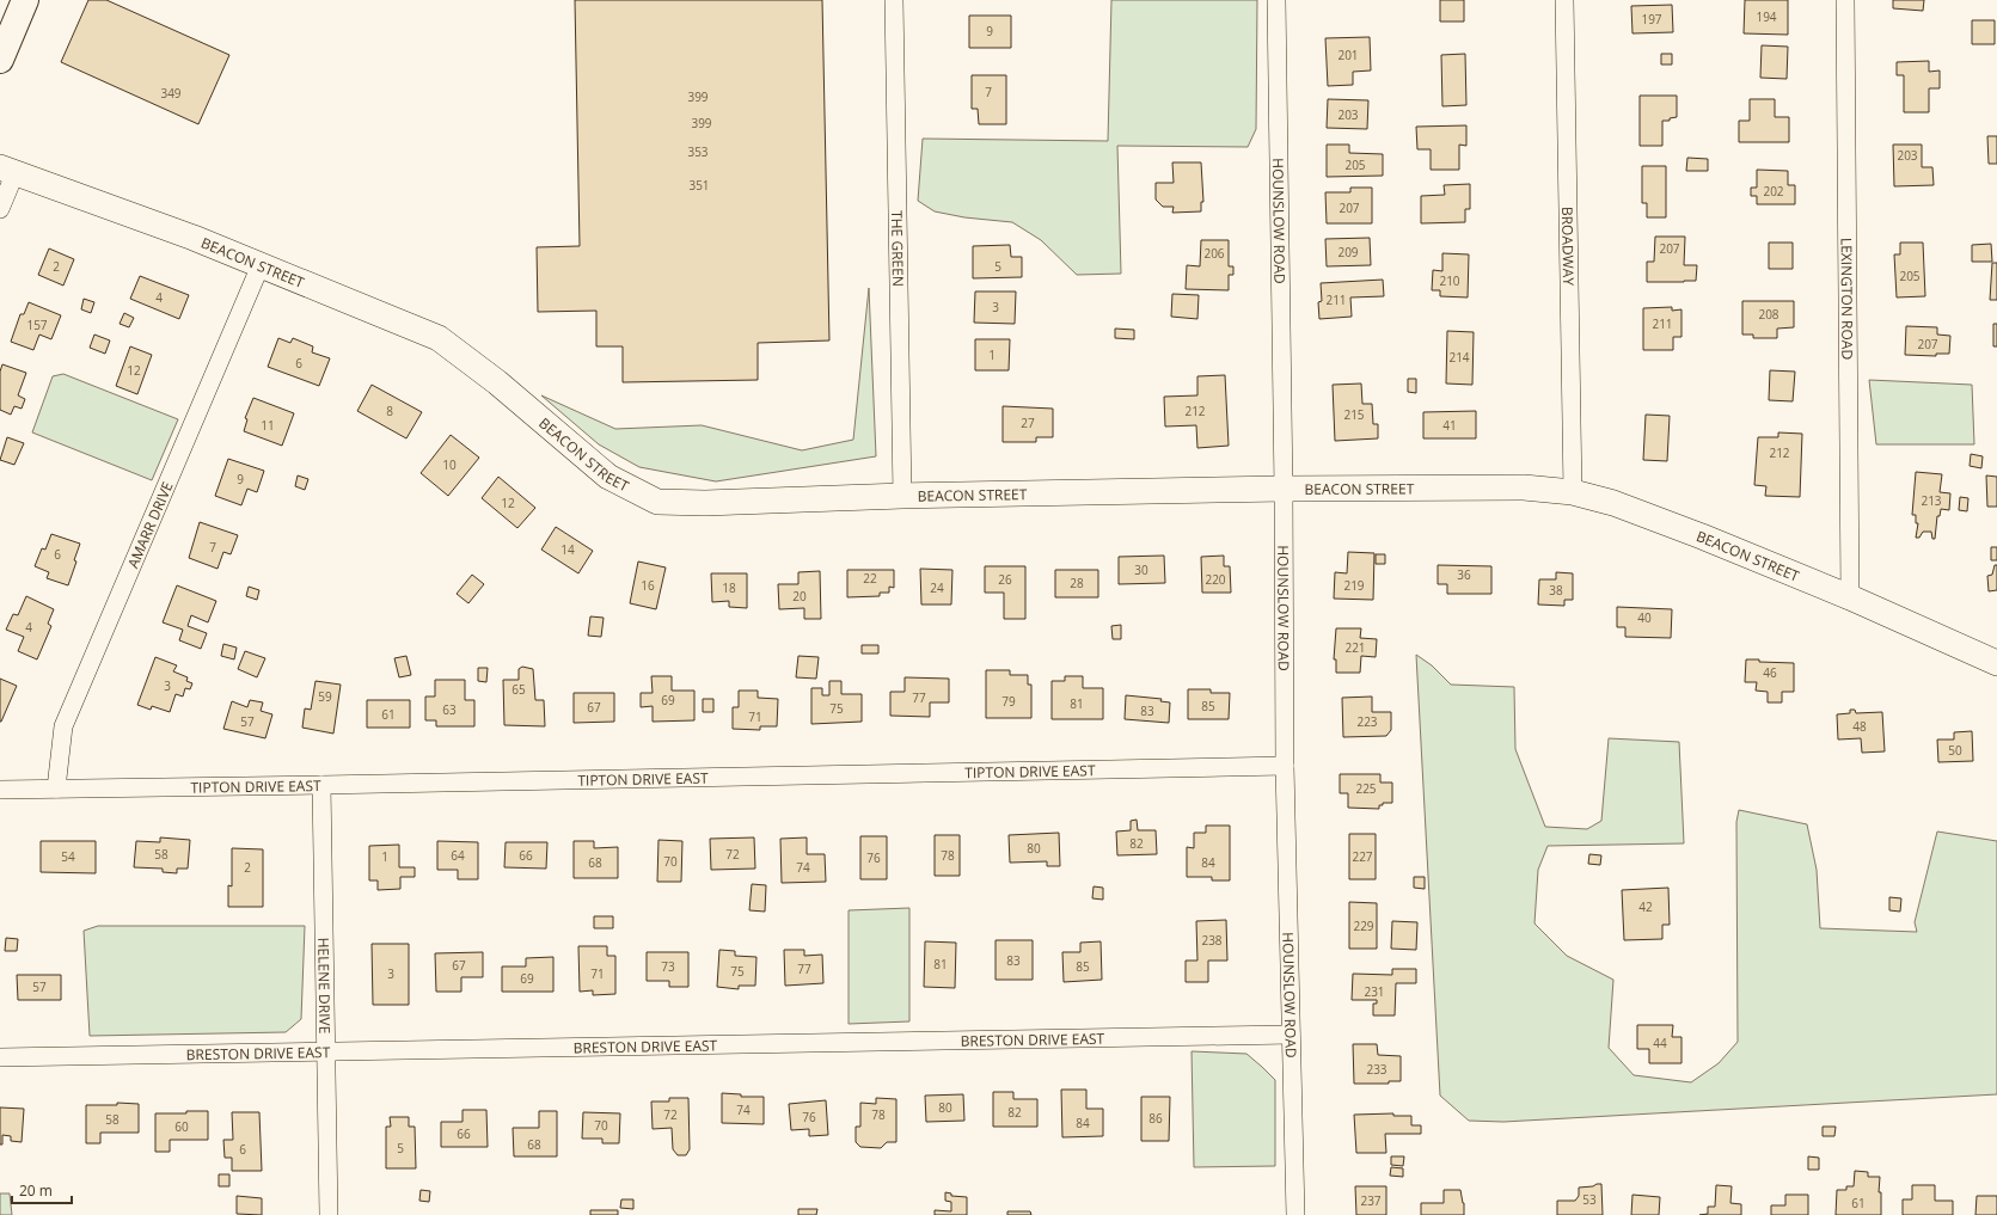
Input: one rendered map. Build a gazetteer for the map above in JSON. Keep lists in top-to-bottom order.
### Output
{
  "streets": {
    "street": [
      "HOUNSLOW ROAD",
      "BROADWAY",
      "THE GREEN",
      "BEACON STREET",
      "LEXINGTON ROAD",
      "AMARR DRIVE",
      "TIPTON DRIVE EAST",
      "HELENE DRIVE",
      "BRESTON DRIVE EAST"
    ]
  },
  "crossings": [
    ["HOUNSLOW ROAD", "BEACON STREET"],
    ["HOUNSLOW ROAD", "TIPTON DRIVE EAST"],
    ["HOUNSLOW ROAD", "BRESTON DRIVE EAST"],
    ["BROADWAY", "BEACON STREET"],
    ["THE GREEN", "BEACON STREET"],
    ["BEACON STREET", "LEXINGTON ROAD"],
    ["BEACON STREET", "AMARR DRIVE"],
    ["AMARR DRIVE", "TIPTON DRIVE EAST"],
    ["TIPTON DRIVE EAST", "HELENE DRIVE"],
    ["HELENE DRIVE", "BRESTON DRIVE EAST"]
  ],
  "house_numbers": [
    "194",
    "197",
    "9",
    "201",
    "7",
    "349",
    "399",
    "203",
    "399",
    "353",
    "203",
    "205",
    "351",
    "202",
    "207",
    "207",
    "209",
    "206",
    "2",
    "5",
    "205",
    "210",
    "4",
    "211",
    "3",
    "208",
    "211",
    "157",
    "207",
    "1",
    "214",
    "6",
    "12",
    "8",
    "212",
    "215",
    "27",
    "11",
    "41",
    "212",
    "10",
    "9",
    "213",
    "12",
    "7",
    "14",
    "6",
    "30",
    "36",
    "22",
    "26",
    "220",
    "28",
    "16",
    "219",
    "18",
    "24",
    "38",
    "20",
    "40",
    "4",
    "221",
    "46",
    "3",
    "65",
    "59",
    "77",
    "69",
    "79",
    "81",
    "85",
    "67",
    "75",
    "63",
    "83",
    "61",
    "71",
    "57",
    "223",
    "48",
    "50",
    "225",
    "82",
    "80",
    "58",
    "72",
    "64",
    "66",
    "78",
    "54",
    "1",
    "227",
    "76",
    "70",
    "68",
    "84",
    "2",
    "74",
    "42",
    "229",
    "238",
    "83",
    "81",
    "67",
    "73",
    "85",
    "77",
    "75",
    "3",
    "71",
    "69",
    "57",
    "231",
    "44",
    "233",
    "80",
    "74",
    "82",
    "72",
    "78",
    "76",
    "86",
    "58",
    "84",
    "70",
    "60",
    "66",
    "68",
    "5",
    "6",
    "53",
    "237",
    "61"
  ],
  "scale_bar": "20 m"
}
